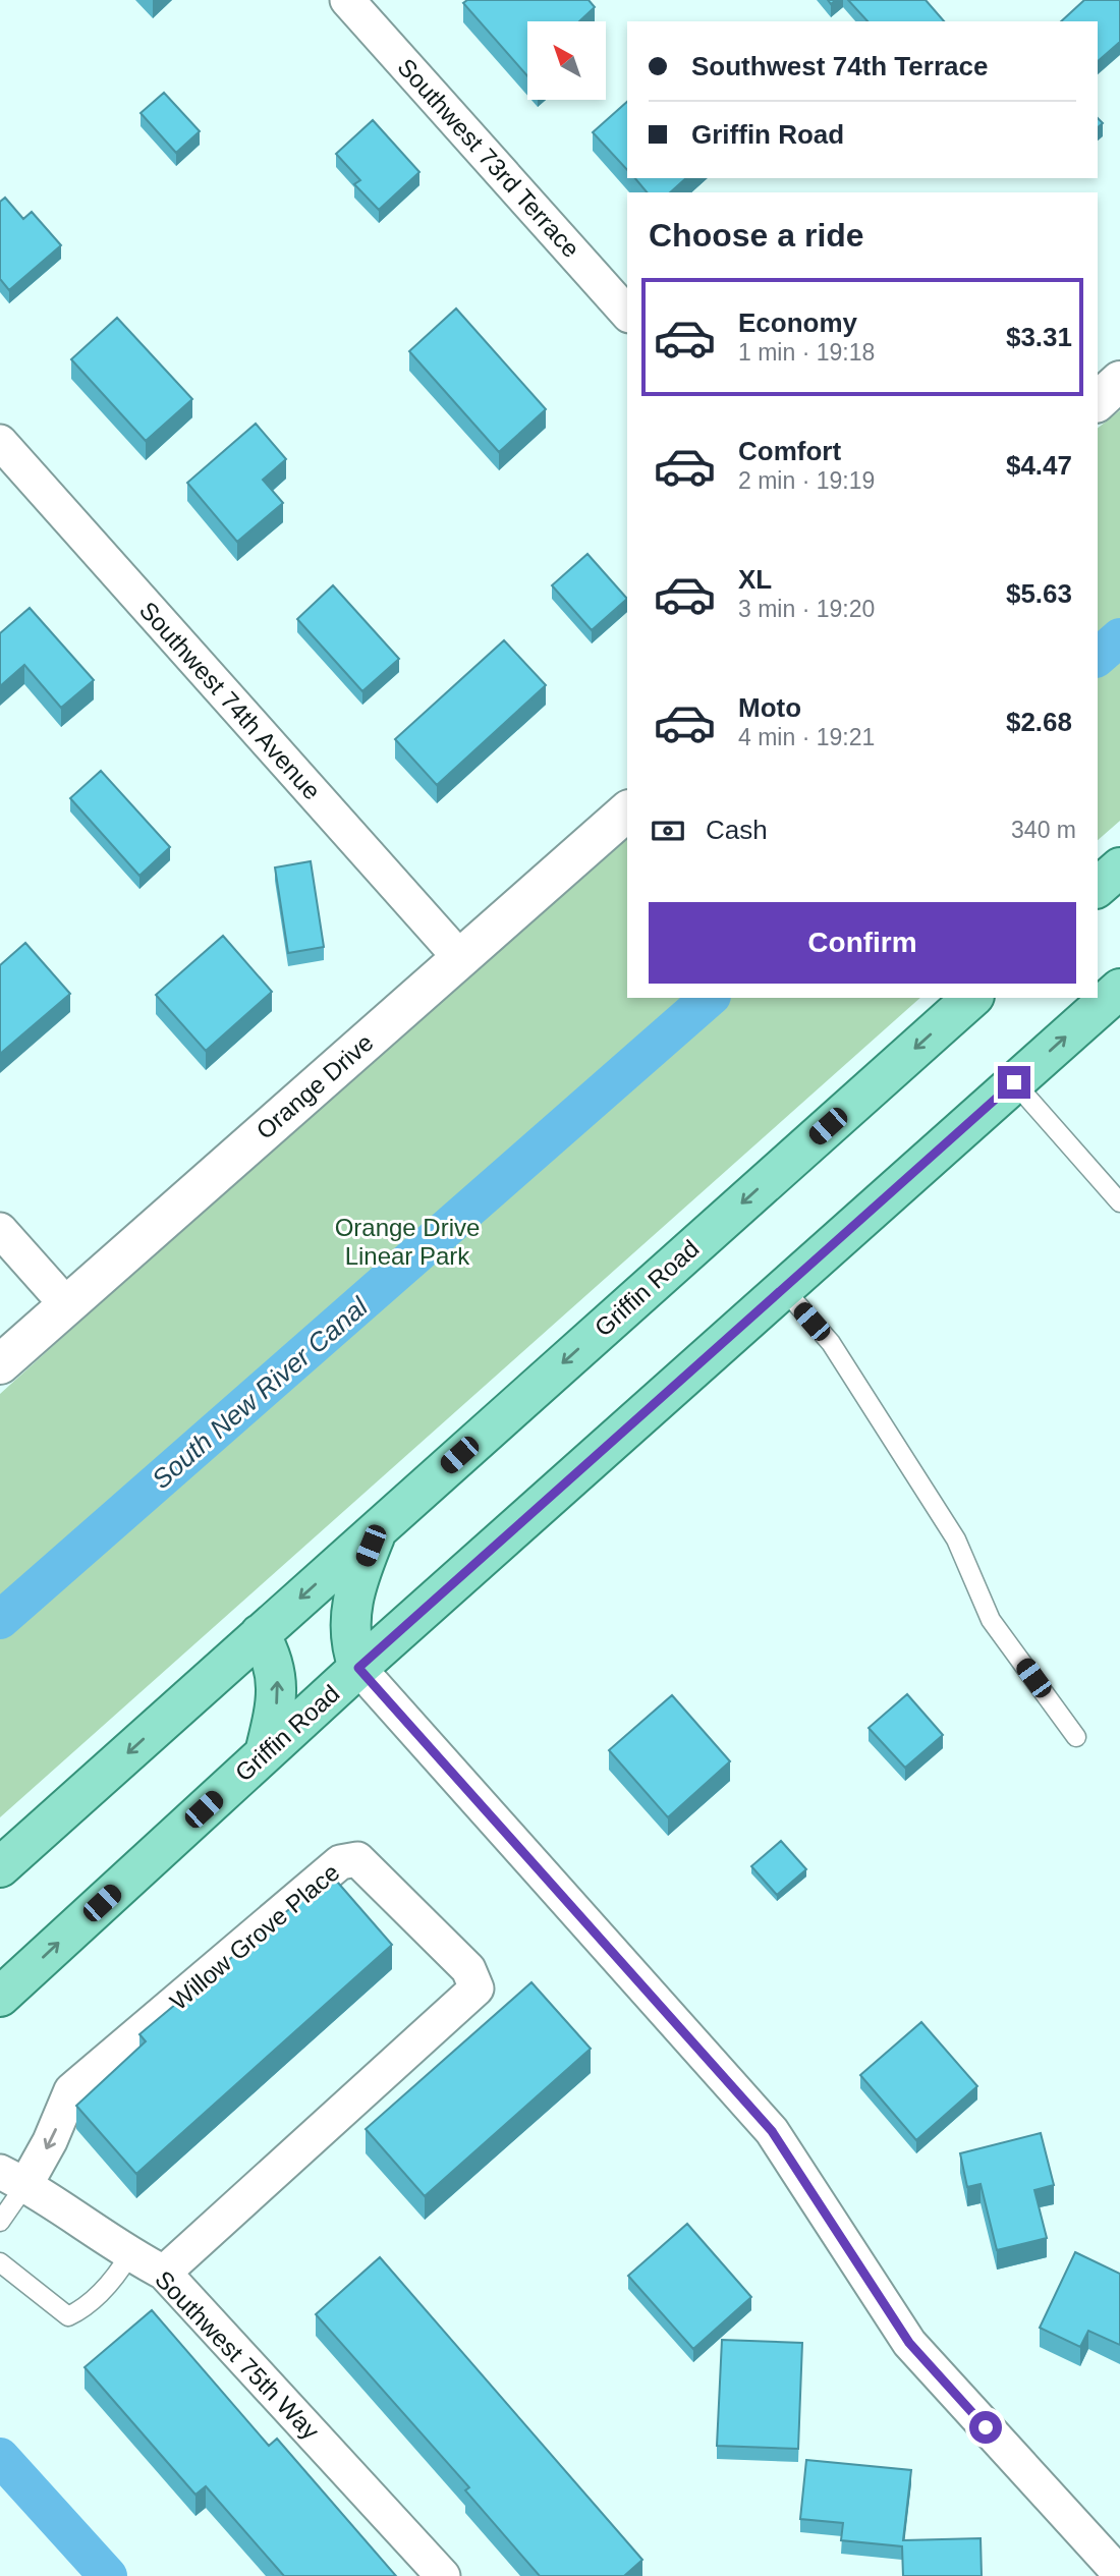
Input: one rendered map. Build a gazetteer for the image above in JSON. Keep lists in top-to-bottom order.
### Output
{
  "streets": {
    "main road": ["Griffin Road"],
    "street": [
      "Southwest 73rd Terrace",
      "Southwest 74th Avenue",
      "Orange Drive",
      "Willow Grove Place",
      "Southwest 75th Way"
    ]
  },
  "crossings": [
    ["Southwest 74th Avenue", "Orange Drive"],
    ["Willow Grove Place", "Southwest 75th Way"]
  ],
  "water": ["South New River Canal"],
  "parks": ["Orange Drive Linear Park"],
  "north": "top left",
  "page": {
    "banner": ["Southwest 74th Terrace", "Griffin Road"],
    "heading": "Choose a ride",
    "list": [
      {
        "name": "Economy",
        "note": "1 min · 19:18",
        "value": "$3.31"
      },
      {
        "name": "Comfort",
        "note": "2 min · 19:19",
        "value": "$4.47"
      },
      {
        "name": "XL",
        "note": "3 min · 19:20",
        "value": "$5.63"
      },
      {
        "name": "Moto",
        "note": "4 min · 19:21",
        "value": "$2.68"
      }
    ],
    "pay": ["Cash", "340 m"],
    "buttons": "Confirm"
  }
}
